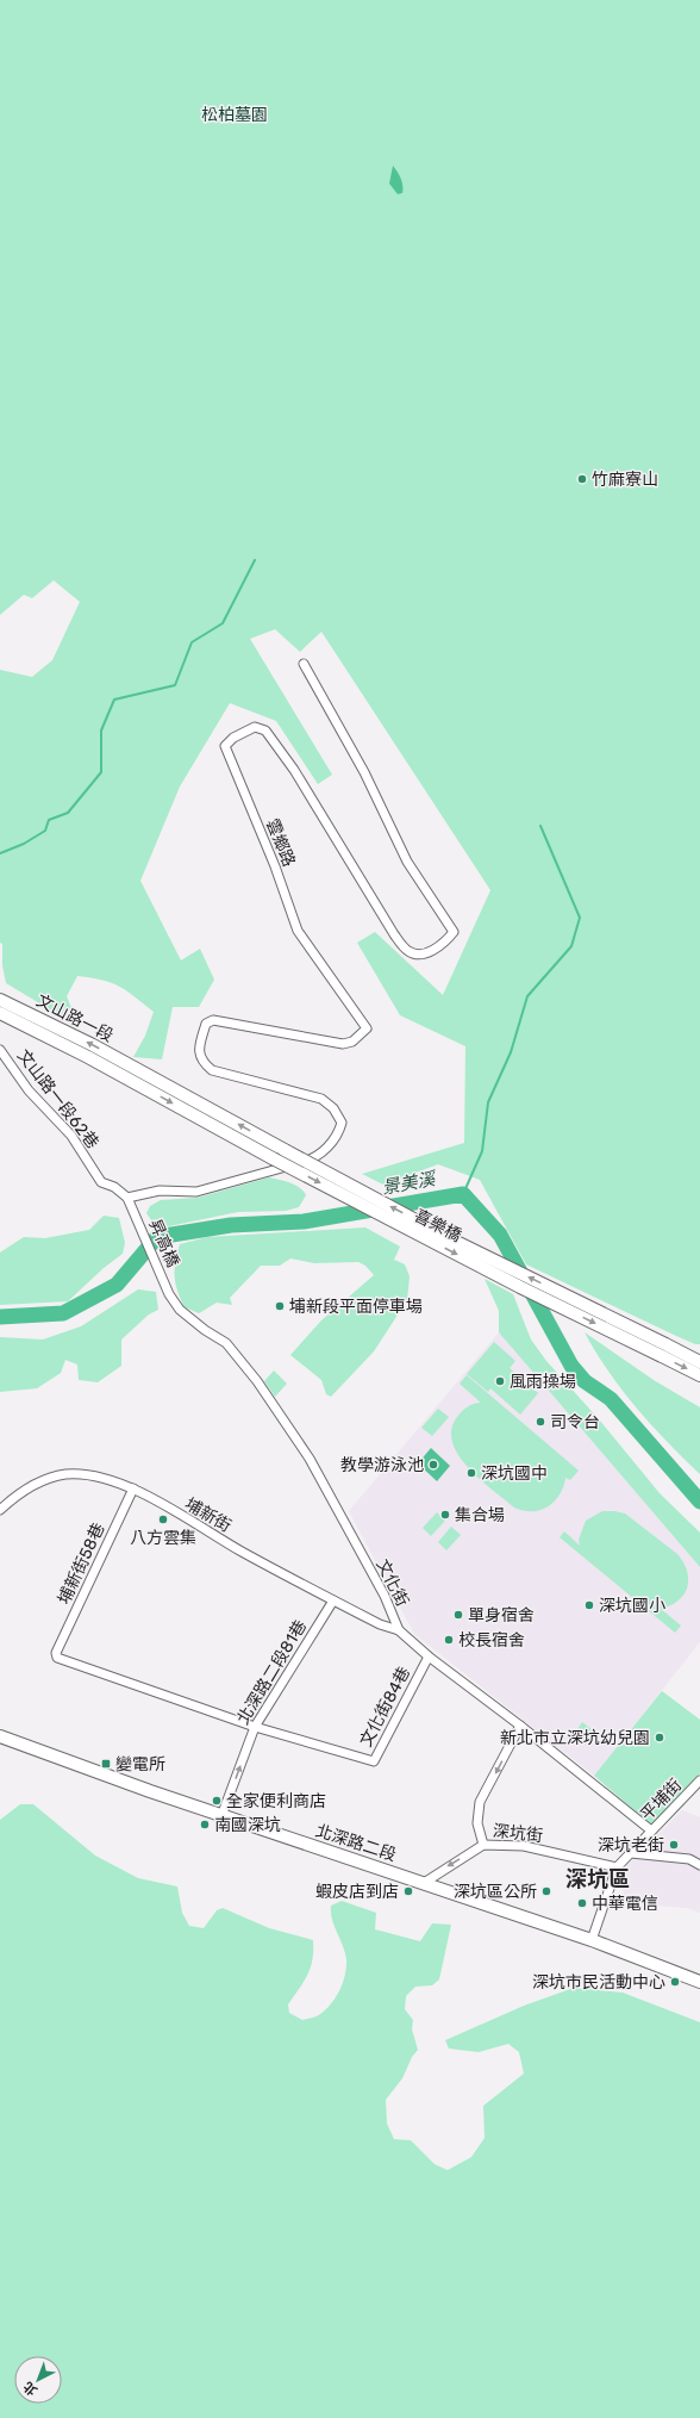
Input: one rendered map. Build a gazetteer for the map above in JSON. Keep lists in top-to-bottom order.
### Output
{
  "streets": {
    "main road": ["文山路一段", "喜樂橋", "北深路二段"],
    "street": [
      "雲鄉路",
      "文山路一段62巷",
      "昇高橋",
      "埔新街",
      "埔新街58巷",
      "文化街",
      "北深路二段81巷",
      "文化街84巷",
      "平埔街",
      "深坑街"
    ]
  },
  "crossings": [
    ["雲鄉路", "文山路一段62巷"],
    ["雲鄉路", "昇高橋"],
    ["文山路一段", "喜樂橋"],
    ["文山路一段62巷", "昇高橋"],
    ["昇高橋", "文化街"],
    ["埔新街", "埔新街58巷"],
    ["埔新街", "文化街"],
    ["埔新街", "北深路二段81巷"],
    ["埔新街58巷", "北深路二段81巷"],
    ["埔新街58巷", "文化街84巷"],
    ["文化街", "文化街84巷"],
    ["文化街", "平埔街"],
    ["北深路二段81巷", "文化街84巷"],
    ["北深路二段81巷", "北深路二段"],
    ["平埔街", "深坑街"],
    ["平埔街", "北深路二段"],
    ["深坑街", "北深路二段"]
  ],
  "one_way": ["北深路二段81巷"],
  "districts": ["深坑區"],
  "water": ["景美溪"],
  "parks": ["松柏墓園"],
  "places": {
    "other": [
      "竹麻寮山",
      "埔新段平面停車場",
      "風雨操場",
      "司令台",
      "教學游泳池",
      "深坑國中",
      "集合場",
      "八方雲集",
      "深坑國小",
      "單身宿舍",
      "校長宿舍",
      "新北市立深坑幼兒園",
      "全家便利商店",
      "南國深坑",
      "深坑老街",
      "蝦皮店到店",
      "深坑區公所",
      "中華電信",
      "深坑市民活動中心"
    ],
    "transit": ["變電所"]
  },
  "north": "bottom left"
}
